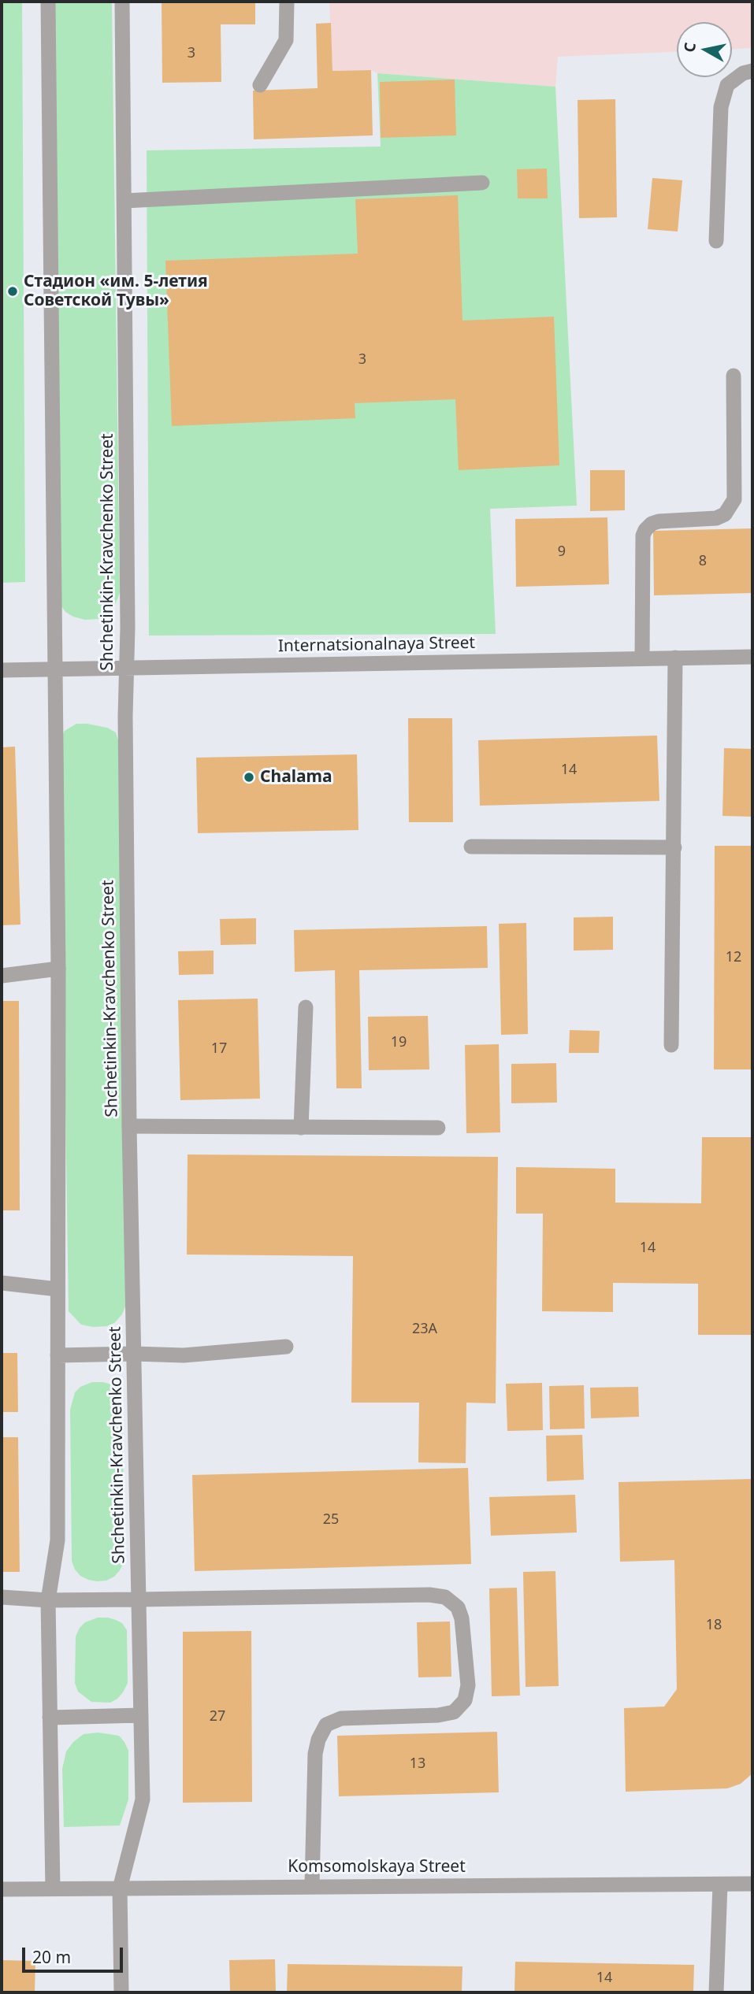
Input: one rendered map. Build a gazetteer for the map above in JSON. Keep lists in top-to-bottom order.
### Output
{
  "streets": {
    "street": ["Shchetinkin-Kravchenko Street", "Internatsionalnaya Street", "Komsomolskaya Street"]
  },
  "crossings": [
    ["Shchetinkin-Kravchenko Street", "Internatsionalnaya Street"],
    ["Shchetinkin-Kravchenko Street", "Komsomolskaya Street"]
  ],
  "places": ["Стадион «им. 5-летия Советской Тувы»", "Chalama"],
  "house_numbers": [
    "3",
    "3",
    "9",
    "8",
    "14",
    "12",
    "19",
    "17",
    "14",
    "23А",
    "25",
    "18",
    "27",
    "13",
    "14"
  ],
  "scale_bar": "20 m",
  "north": "left"
}
